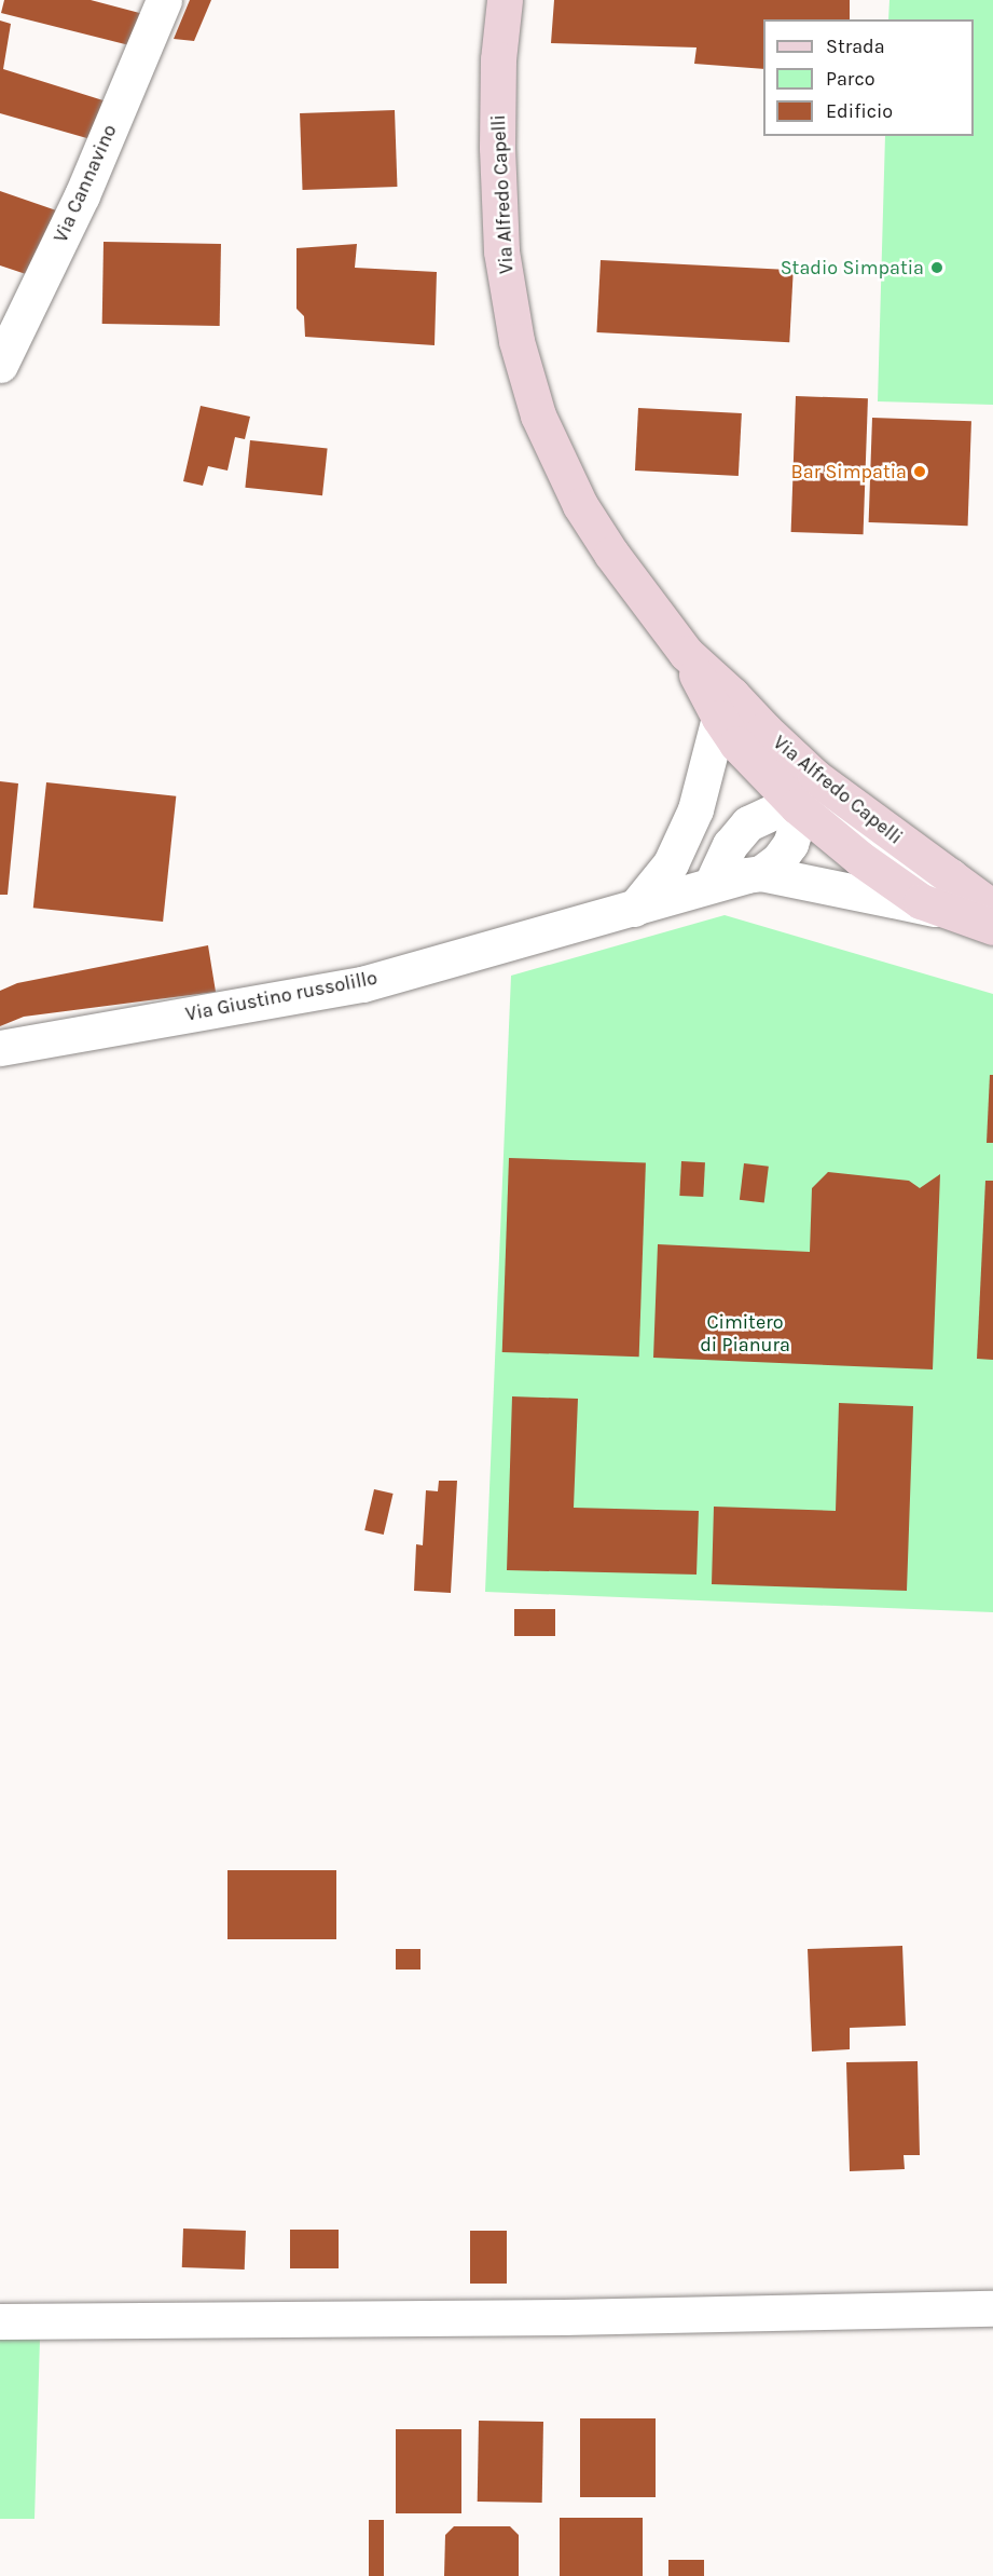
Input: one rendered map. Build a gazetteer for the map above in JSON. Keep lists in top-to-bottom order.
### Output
{
  "streets": {
    "street": ["Via Cannavino", "Via Alfredo Capelli", "Via Giustino russolillo"]
  },
  "parks": ["Cimitero di Pianura"],
  "places": ["Stadio Simpatia", "Bar Simpatia"],
  "legend": ["Strada", "Parco", "Edificio"]
}
